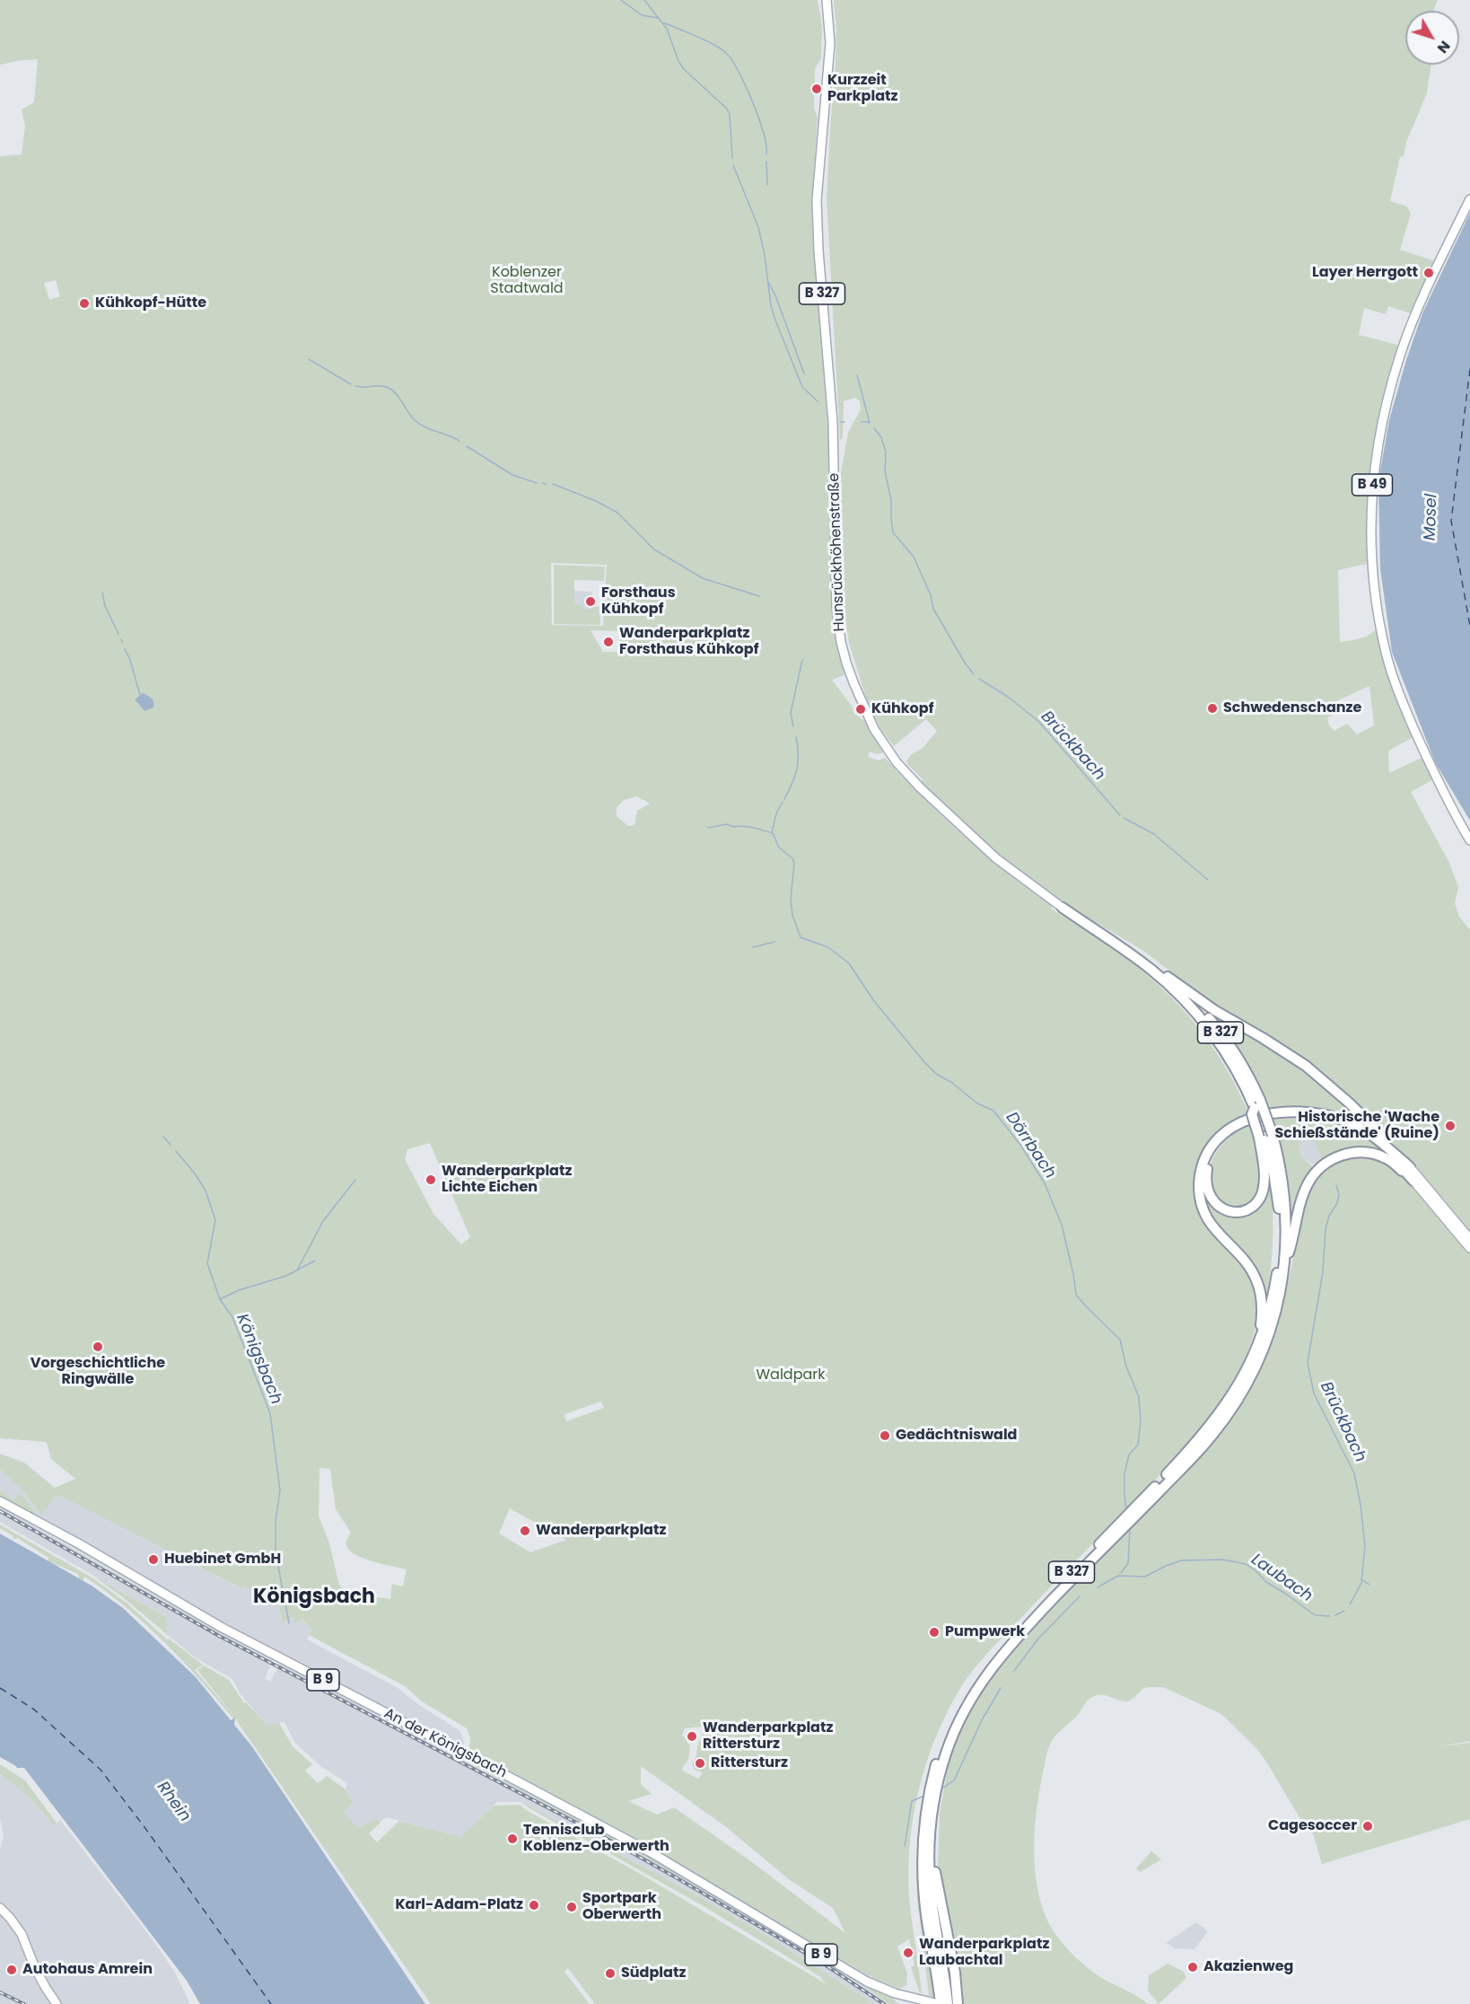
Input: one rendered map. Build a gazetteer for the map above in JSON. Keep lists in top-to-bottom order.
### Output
{
  "streets": {
    "highway": ["B 327"],
    "main road": [
      "B 49",
      "Hunsrückhöhenstraße",
      "B 9",
      "An der Königsbach"
    ]
  },
  "crossings": [
    ["B 327", "Hunsrückhöhenstraße"],
    ["B 327", "An der Königsbach"]
  ],
  "districts": ["Königsbach"],
  "water": [
    "Mosel",
    "Brückbach",
    "Dörrbach",
    "Königsbach",
    "Laubach",
    "Rhein"
  ],
  "parks": ["Koblenzer Stadtwald", "Waldpark"],
  "places": [
    "Kurzzeit Parkplatz",
    "Layer Herrgott",
    "Kühkopf-Hütte",
    "Forsthaus Kühkopf",
    "Wanderparkplatz Forsthaus Kühkopf",
    "Schwedenschanze",
    "Kühkopf",
    "Historische 'Wache Schießstände' (Ruine)",
    "Wanderparkplatz Lichte Eichen",
    "Vorgeschichtliche Ringwälle",
    "Gedächtniswald",
    "Wanderparkplatz",
    "Huebinet GmbH",
    "Pumpwerk",
    "Wanderparkplatz Rittersturz",
    "Rittersturz",
    "Cagesoccer",
    "Tennisclub Koblenz-Oberwerth",
    "Karl-Adam-Platz",
    "Sportpark Oberwerth",
    "Wanderparkplatz Laubachtal",
    "Akazienweg",
    "Autohaus Amrein",
    "Südplatz"
  ],
  "north": "bottom right"
}
